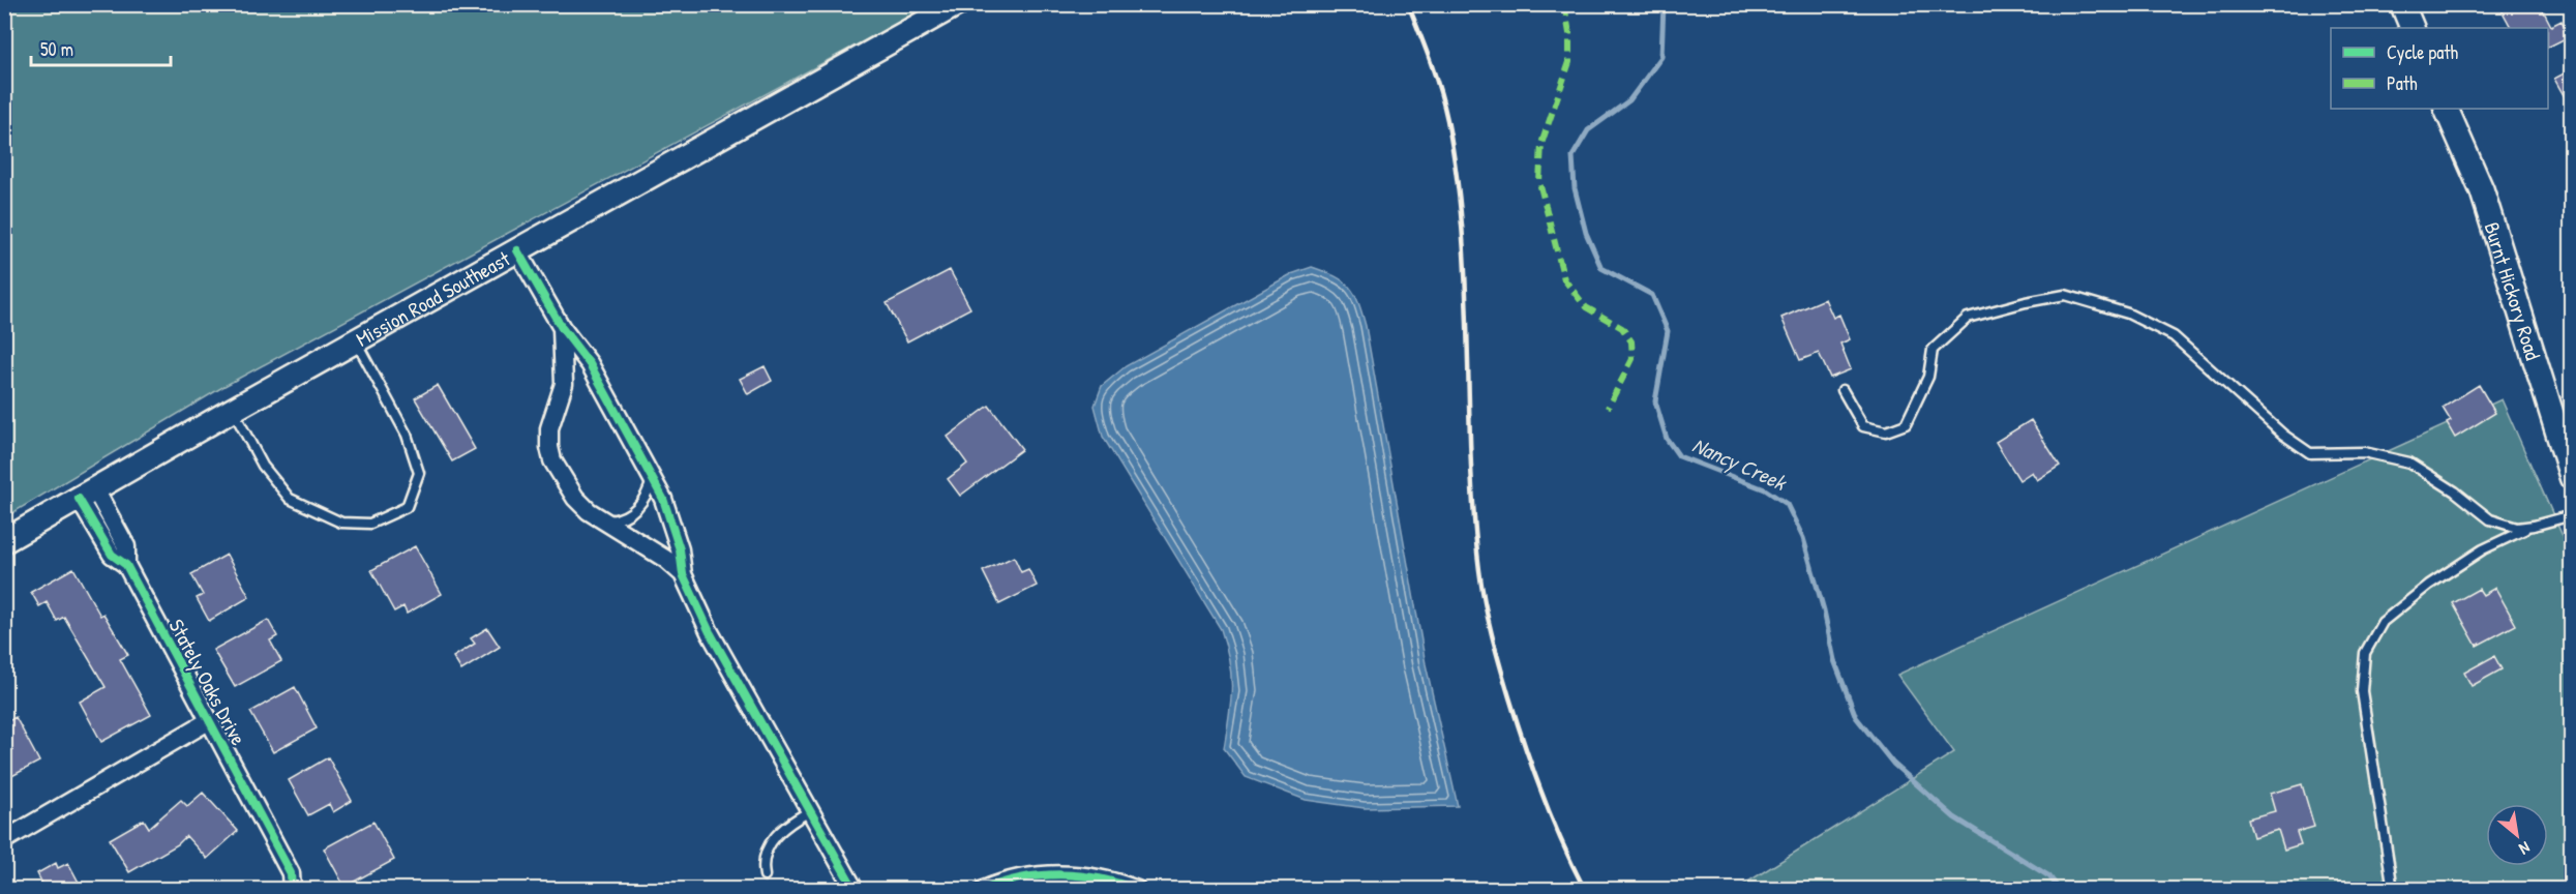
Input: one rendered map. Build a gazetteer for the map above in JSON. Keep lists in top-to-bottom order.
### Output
{
  "streets": {
    "main road": ["Burnt Hickory Road", "Mission Road Southeast"],
    "street": ["Stately Oaks Drive"]
  },
  "crossings": [
    ["Mission Road Southeast", "Stately Oaks Drive"]
  ],
  "water": ["Nancy Creek"],
  "legend": ["Cycle path", "Path"],
  "scale_bar": "50 m",
  "north": "bottom right"
}
